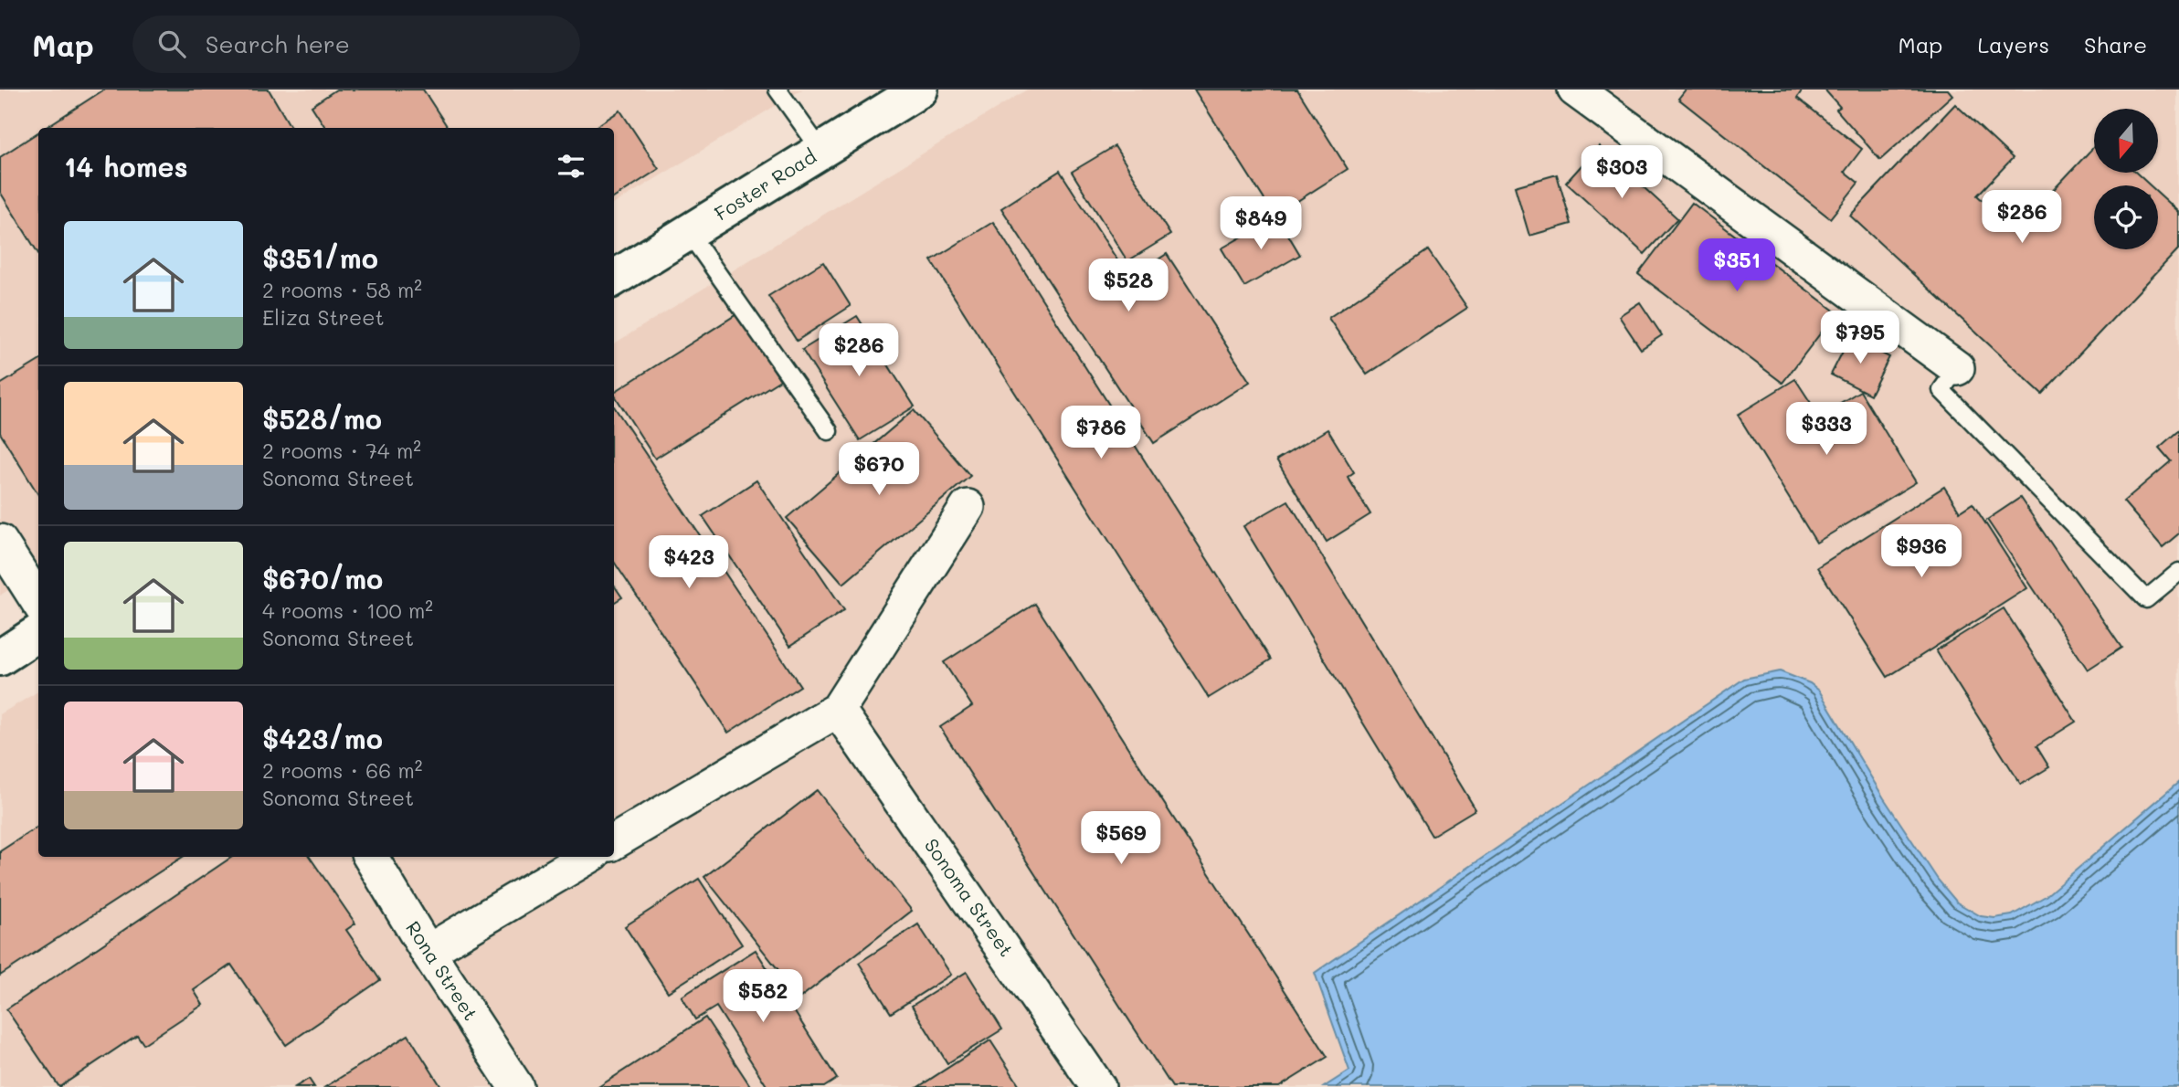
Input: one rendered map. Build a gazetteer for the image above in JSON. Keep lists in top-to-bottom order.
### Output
{
  "streets": {
    "main road": ["Foster Road"],
    "street": ["Sonoma Street", "Rona Street"]
  },
  "north": "bottom",
  "page": {
    "header": "Map",
    "search": "Search here",
    "nav": ["Map", "Layers", "Share"],
    "heading": "14 homes",
    "price": [
      "$303",
      "$286",
      "$849",
      "$351",
      "$528",
      "$795",
      "$286",
      "$333",
      "$786",
      "$670",
      "$936",
      "$423",
      "$569",
      "$582"
    ],
    "list": [
      {
        "name": "$351/mo",
        "note": "2 rooms · 58 m² · Eliza Street"
      },
      {
        "name": "$528/mo",
        "note": "2 rooms · 74 m² · Sonoma Street"
      },
      {
        "name": "$670/mo",
        "note": "4 rooms · 100 m² · Sonoma Street"
      },
      {
        "name": "$423/mo",
        "note": "2 rooms · 66 m² · Sonoma Street"
      }
    ]
  }
}
